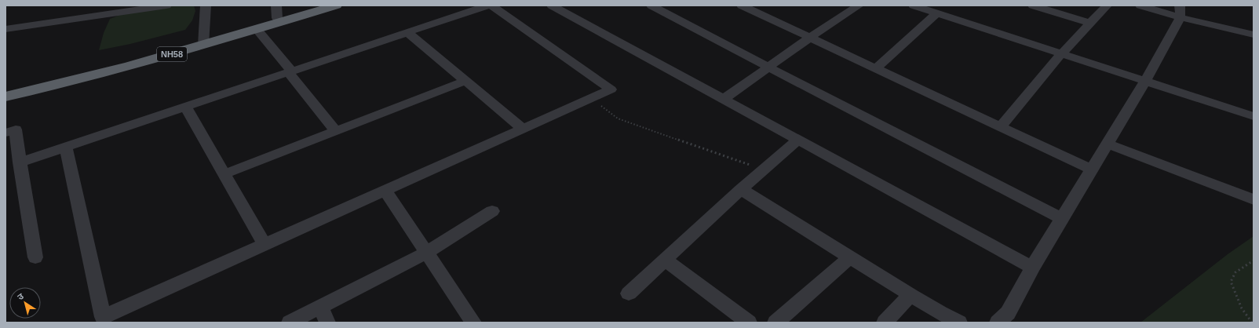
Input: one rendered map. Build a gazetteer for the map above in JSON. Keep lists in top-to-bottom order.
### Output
{
  "streets": {
    "highway": ["NH58"]
  },
  "north": "top left"
}
